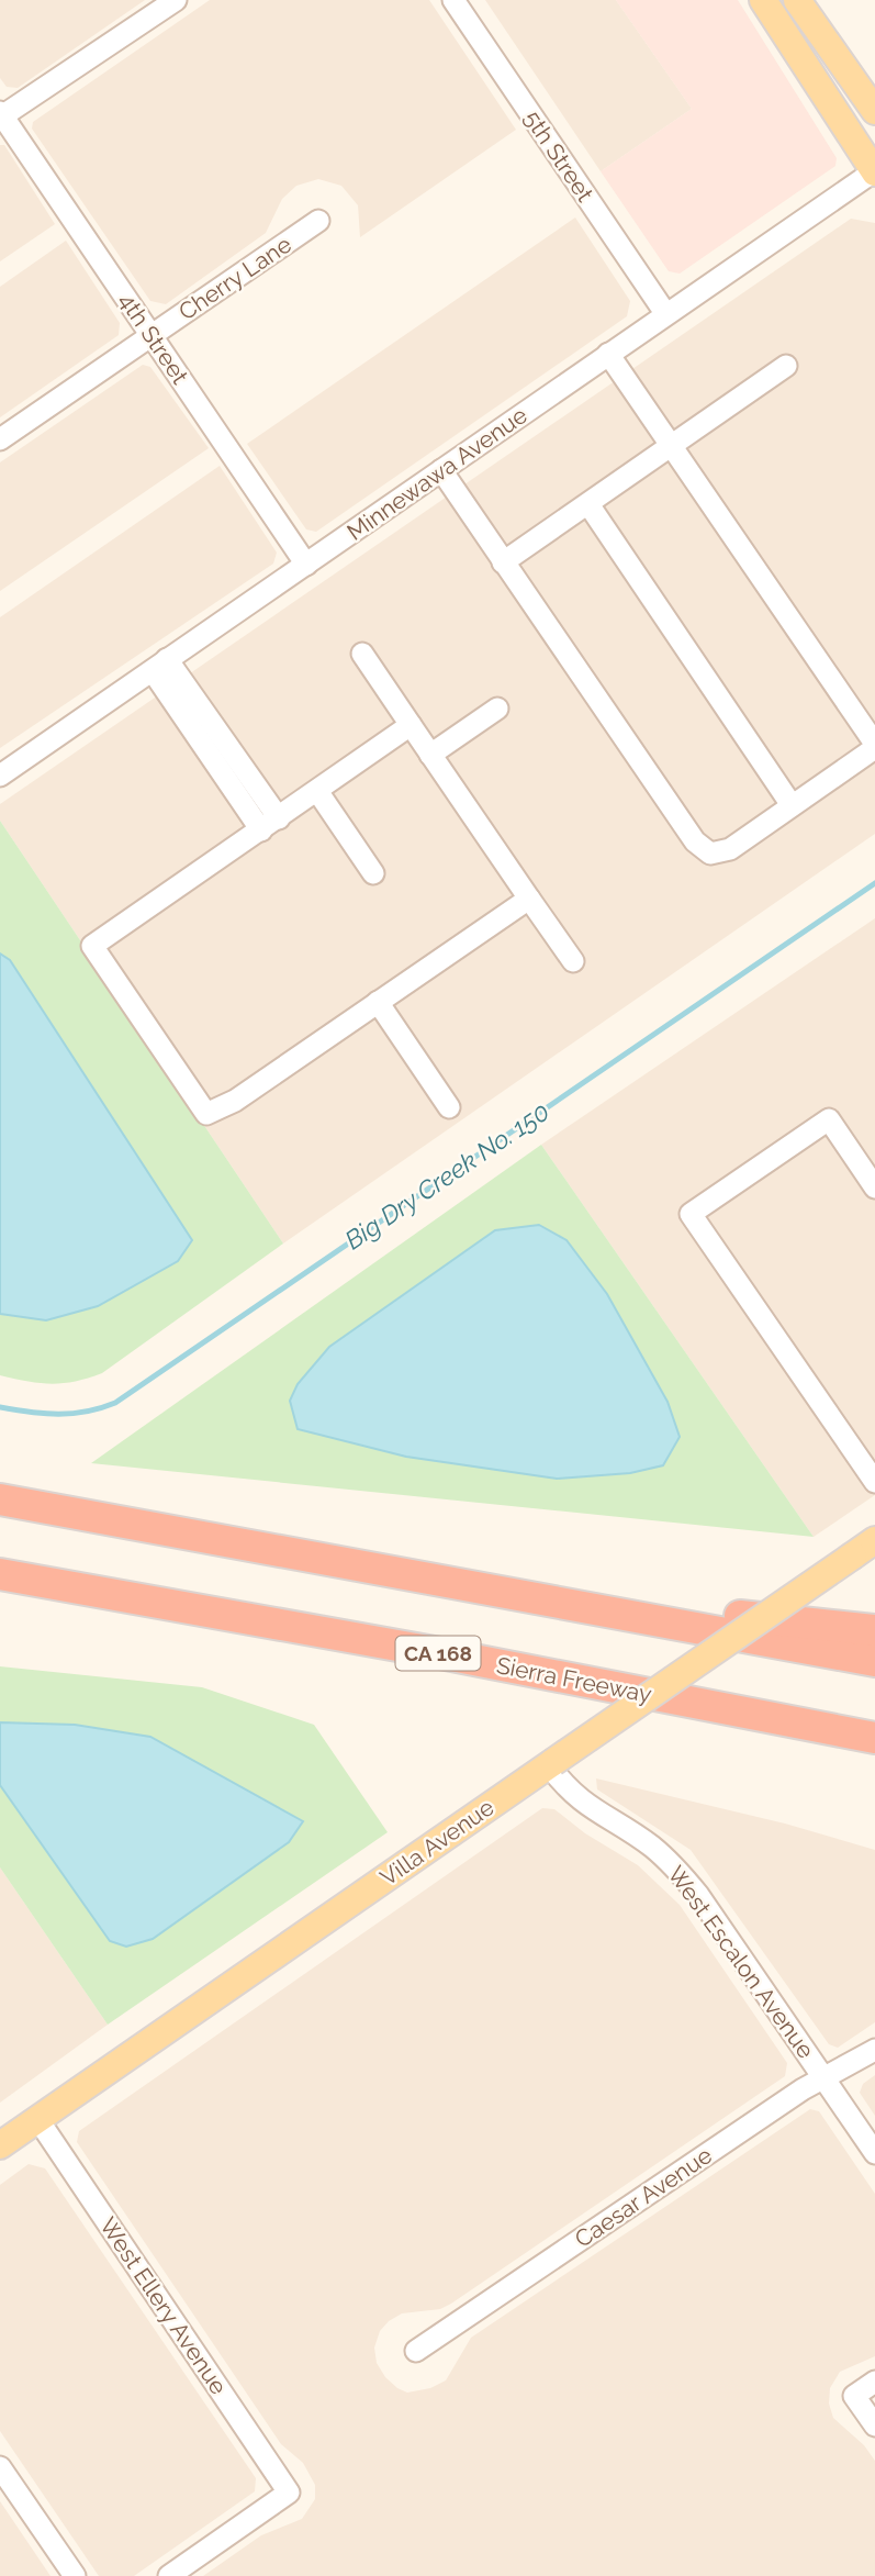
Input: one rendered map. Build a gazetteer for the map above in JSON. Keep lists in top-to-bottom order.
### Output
{
  "streets": {
    "highway": ["CA 168", "Sierra Freeway"],
    "main road": ["Villa Avenue"],
    "street": [
      "5th Street",
      "Cherry Lane",
      "4th Street",
      "Minnewawa Avenue",
      "West Escalon Avenue",
      "Caesar Avenue",
      "West Ellery Avenue"
    ]
  },
  "crossings": [
    ["5th Street", "Minnewawa Avenue"],
    ["Cherry Lane", "4th Street"],
    ["4th Street", "Minnewawa Avenue"],
    ["Villa Avenue", "West Escalon Avenue"],
    ["Villa Avenue", "West Ellery Avenue"],
    ["West Escalon Avenue", "Caesar Avenue"]
  ],
  "water": ["Big Dry Creek No. 150"]
}
